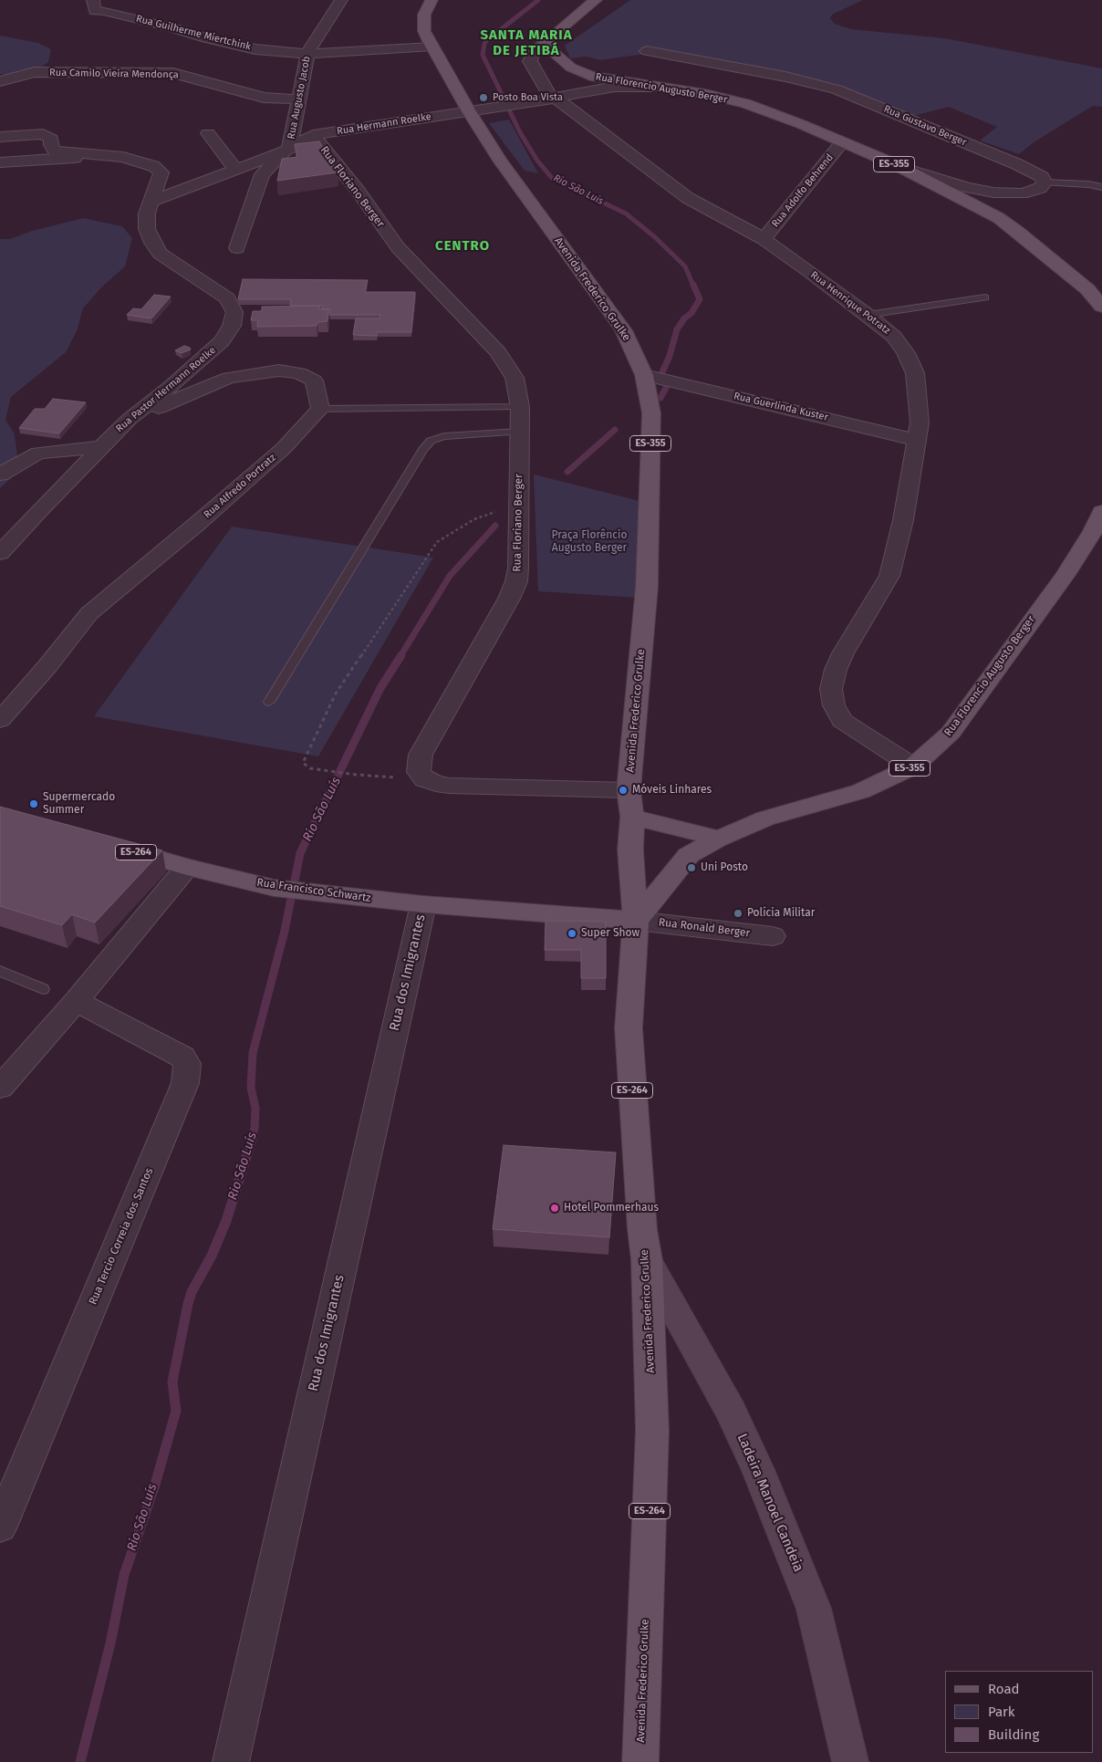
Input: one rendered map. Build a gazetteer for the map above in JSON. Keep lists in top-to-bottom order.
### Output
{
  "streets": {
    "main road": [
      "Rua Florencio Augusto Berger",
      "ES-355",
      "Avenida Frederico Grulke",
      "ES-264",
      "Rua Francisco Schwartz"
    ],
    "street": [
      "Rua Guilherme Miertchink",
      "Rua Camilo Vieira Mendonça",
      "Rua Augusto Jacob",
      "Rua Hermann Roelke",
      "Rua Gustavo Berger",
      "Rua Floriano Berger",
      "Rua Adolfo Behrend",
      "Rua Henrique Potratz",
      "Rua Pastor Hermann Roelke",
      "Rua Guerlinda Kuster",
      "Rua Alfredo Portratz",
      "Rua Ronald Berger",
      "Rua dos Imigrantes",
      "Rua Tercio Correia dos Santos",
      "Ladeira Manoel Candeia"
    ]
  },
  "crossings": [
    ["Rua Guilherme Miertchink", "Rua Augusto Jacob"],
    ["Rua Guilherme Miertchink", "Avenida Frederico Grulke"],
    ["Rua Camilo Vieira Mendonça", "Rua Augusto Jacob"],
    ["Rua Florencio Augusto Berger", "Rua Hermann Roelke"],
    ["Rua Florencio Augusto Berger", "Rua Adolfo Behrend"],
    ["Rua Florencio Augusto Berger", "Avenida Frederico Grulke"],
    ["Rua Florencio Augusto Berger", "Rua Henrique Potratz"],
    ["Rua Florencio Augusto Berger", "Rua Francisco Schwartz"],
    ["Rua Florencio Augusto Berger", "Rua Ronald Berger"],
    ["Rua Augusto Jacob", "Rua Hermann Roelke"],
    ["Rua Hermann Roelke", "Rua Floriano Berger"],
    ["Rua Hermann Roelke", "Avenida Frederico Grulke"],
    ["Rua Hermann Roelke", "Rua Henrique Potratz"],
    ["Rua Hermann Roelke", "Rua Pastor Hermann Roelke"],
    ["Rua Adolfo Behrend", "Rua Henrique Potratz"],
    ["Avenida Frederico Grulke", "Rua Guerlinda Kuster"],
    ["Avenida Frederico Grulke", "Rua Francisco Schwartz"],
    ["Avenida Frederico Grulke", "Rua Ronald Berger"],
    ["Avenida Frederico Grulke", "Ladeira Manoel Candeia"],
    ["Rua Henrique Potratz", "Rua Guerlinda Kuster"],
    ["Rua Francisco Schwartz", "Rua Ronald Berger"],
    ["Rua Francisco Schwartz", "Rua dos Imigrantes"]
  ],
  "districts": ["SANTA MARIA DE JETIBÁ", "CENTRO"],
  "water": ["Rio São Luís"],
  "parks": ["Praça Florêncio Augusto Berger"],
  "places": [
    "Posto Boa Vista",
    "Móveis Linhares",
    "Supermercado Summer",
    "Uni Posto",
    "Polícia Militar",
    "Super Show",
    "Hotel Pommerhaus"
  ],
  "legend": ["Road", "Park", "Building"]
}
